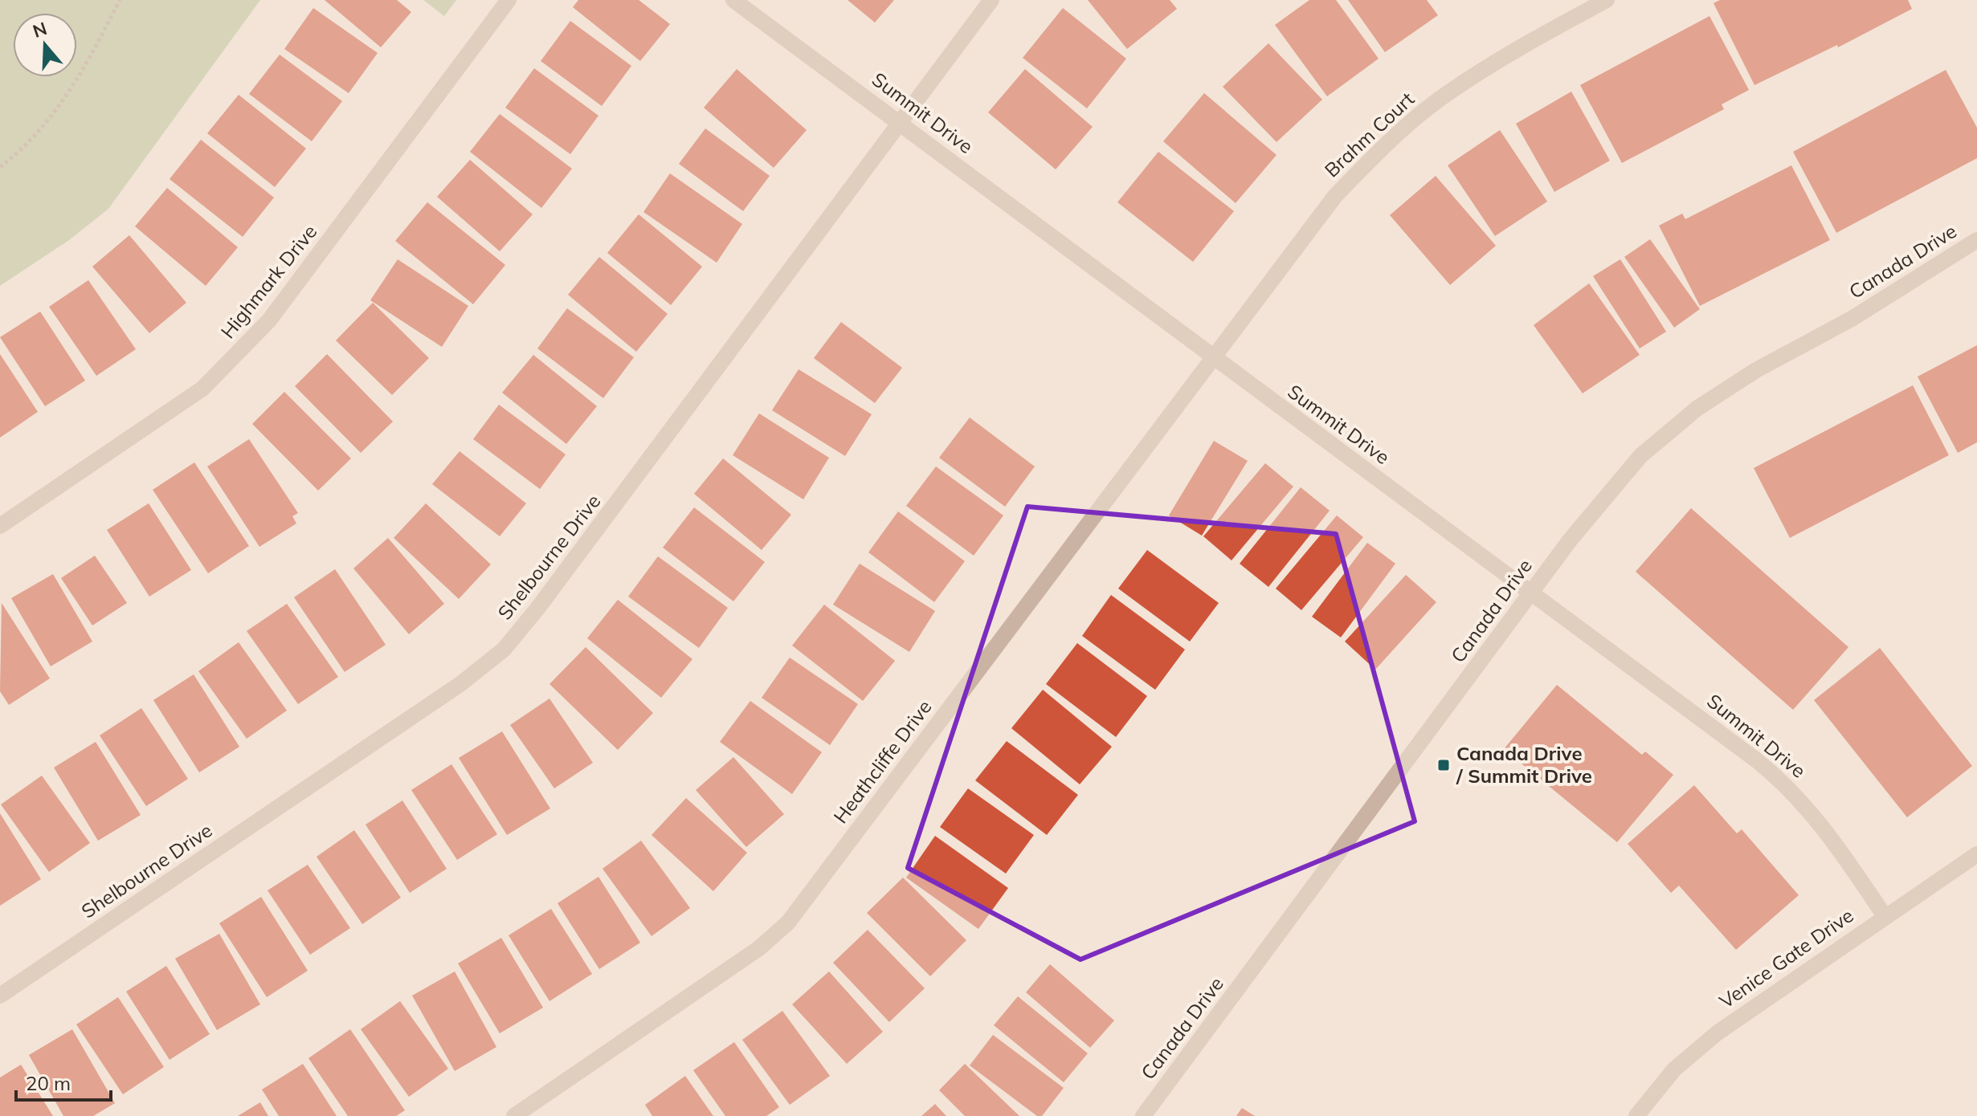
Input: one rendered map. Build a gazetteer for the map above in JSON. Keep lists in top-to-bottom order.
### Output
{
  "streets": {
    "street": [
      "Summit Drive",
      "Brahm Court",
      "Canada Drive",
      "Highmark Drive",
      "Shelbourne Drive",
      "Heathcliffe Drive",
      "Venice Gate Drive"
    ]
  },
  "crossings": [
    ["Summit Drive", "Brahm Court"],
    ["Summit Drive", "Canada Drive"],
    ["Summit Drive", "Shelbourne Drive"],
    ["Summit Drive", "Heathcliffe Drive"],
    ["Summit Drive", "Venice Gate Drive"],
    ["Brahm Court", "Heathcliffe Drive"]
  ],
  "places": {
    "transit": ["Canada Drive / Summit Drive"]
  },
  "scale_bar": "20 m",
  "north": "top"
}
